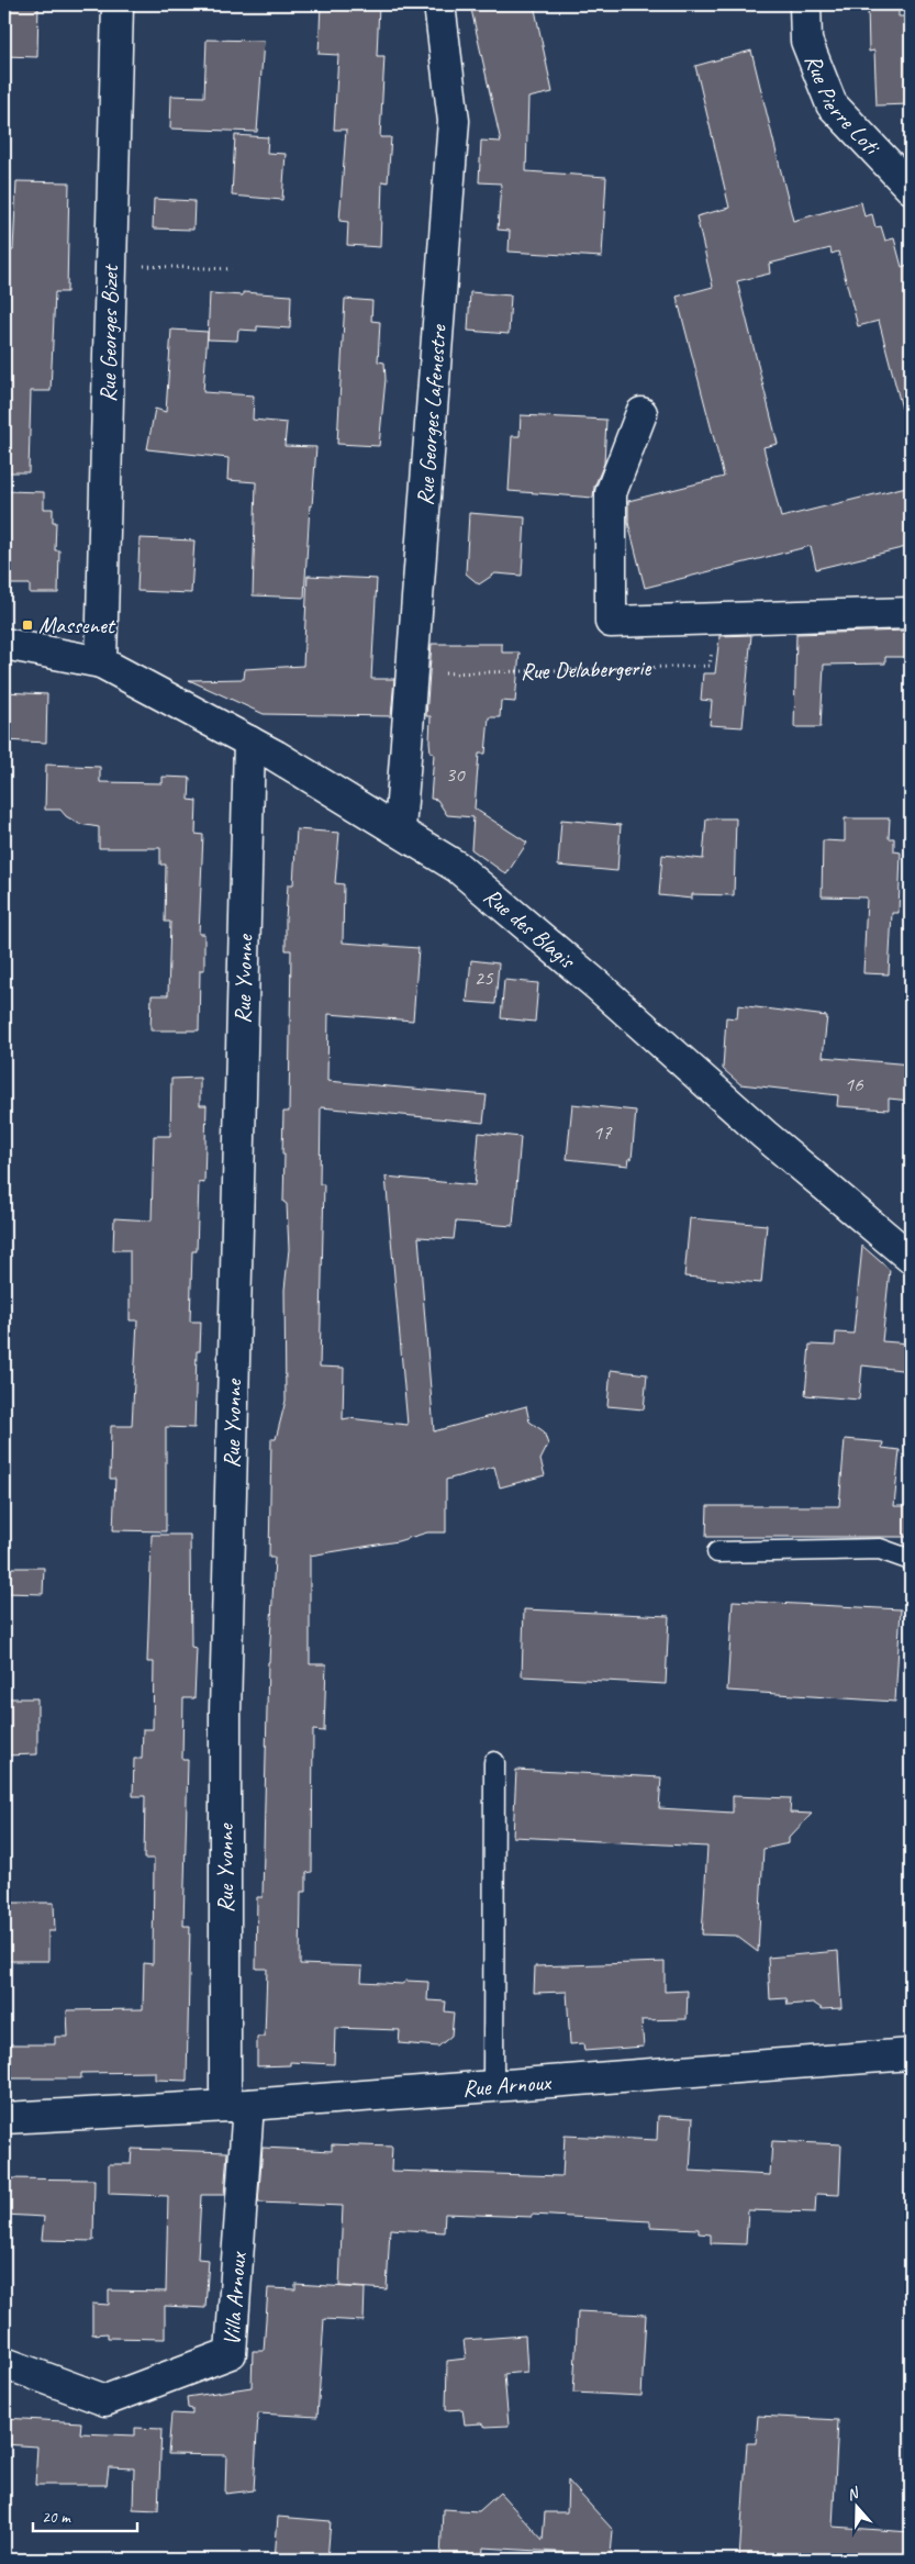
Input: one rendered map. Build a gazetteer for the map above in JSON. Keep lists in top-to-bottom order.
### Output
{
  "streets": {
    "street": [
      "Rue Pierre Loti",
      "Rue Georges Bizet",
      "Rue Georges Lafenestre",
      "Rue Delabergerie",
      "Rue des Blagis",
      "Rue Yvonne",
      "Rue Arnoux",
      "Villa Arnoux"
    ]
  },
  "crossings": [
    ["Rue Georges Bizet", "Rue des Blagis"],
    ["Rue Georges Lafenestre", "Rue Delabergerie"],
    ["Rue Georges Lafenestre", "Rue des Blagis"],
    ["Rue des Blagis", "Rue Yvonne"],
    ["Rue Yvonne", "Rue Arnoux"],
    ["Rue Yvonne", "Villa Arnoux"],
    ["Rue Arnoux", "Villa Arnoux"]
  ],
  "places": {
    "transit": ["Massenet"]
  },
  "house_numbers": [
    "30",
    "25",
    "16",
    "17"
  ],
  "scale_bar": "20 m",
  "north": "top"
}
